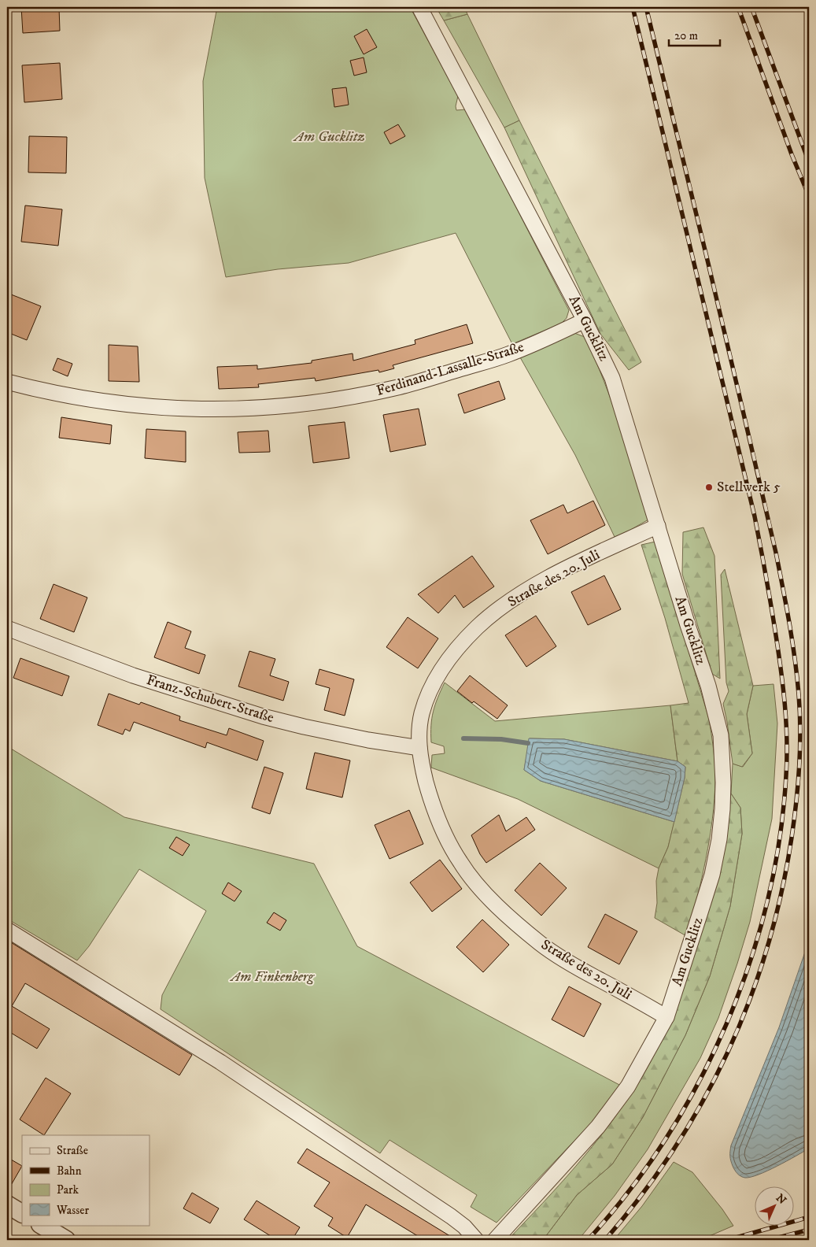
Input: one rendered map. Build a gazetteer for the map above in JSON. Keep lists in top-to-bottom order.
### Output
{
  "streets": {
    "street": [
      "Am Gucklitz",
      "Ferdinand-Lassalle-Straße",
      "Straße des 20. Juli",
      "Franz-Schubert-Straße"
    ]
  },
  "crossings": [
    ["Am Gucklitz", "Ferdinand-Lassalle-Straße"],
    ["Am Gucklitz", "Straße des 20. Juli"],
    ["Straße des 20. Juli", "Franz-Schubert-Straße"]
  ],
  "parks": ["Am Gucklitz", "Am Finkenberg"],
  "places": ["Stellwerk 5"],
  "legend": [
    "Straße",
    "Bahn",
    "Park",
    "Wasser"
  ],
  "scale_bar": "20 m",
  "north": "top right"
}
